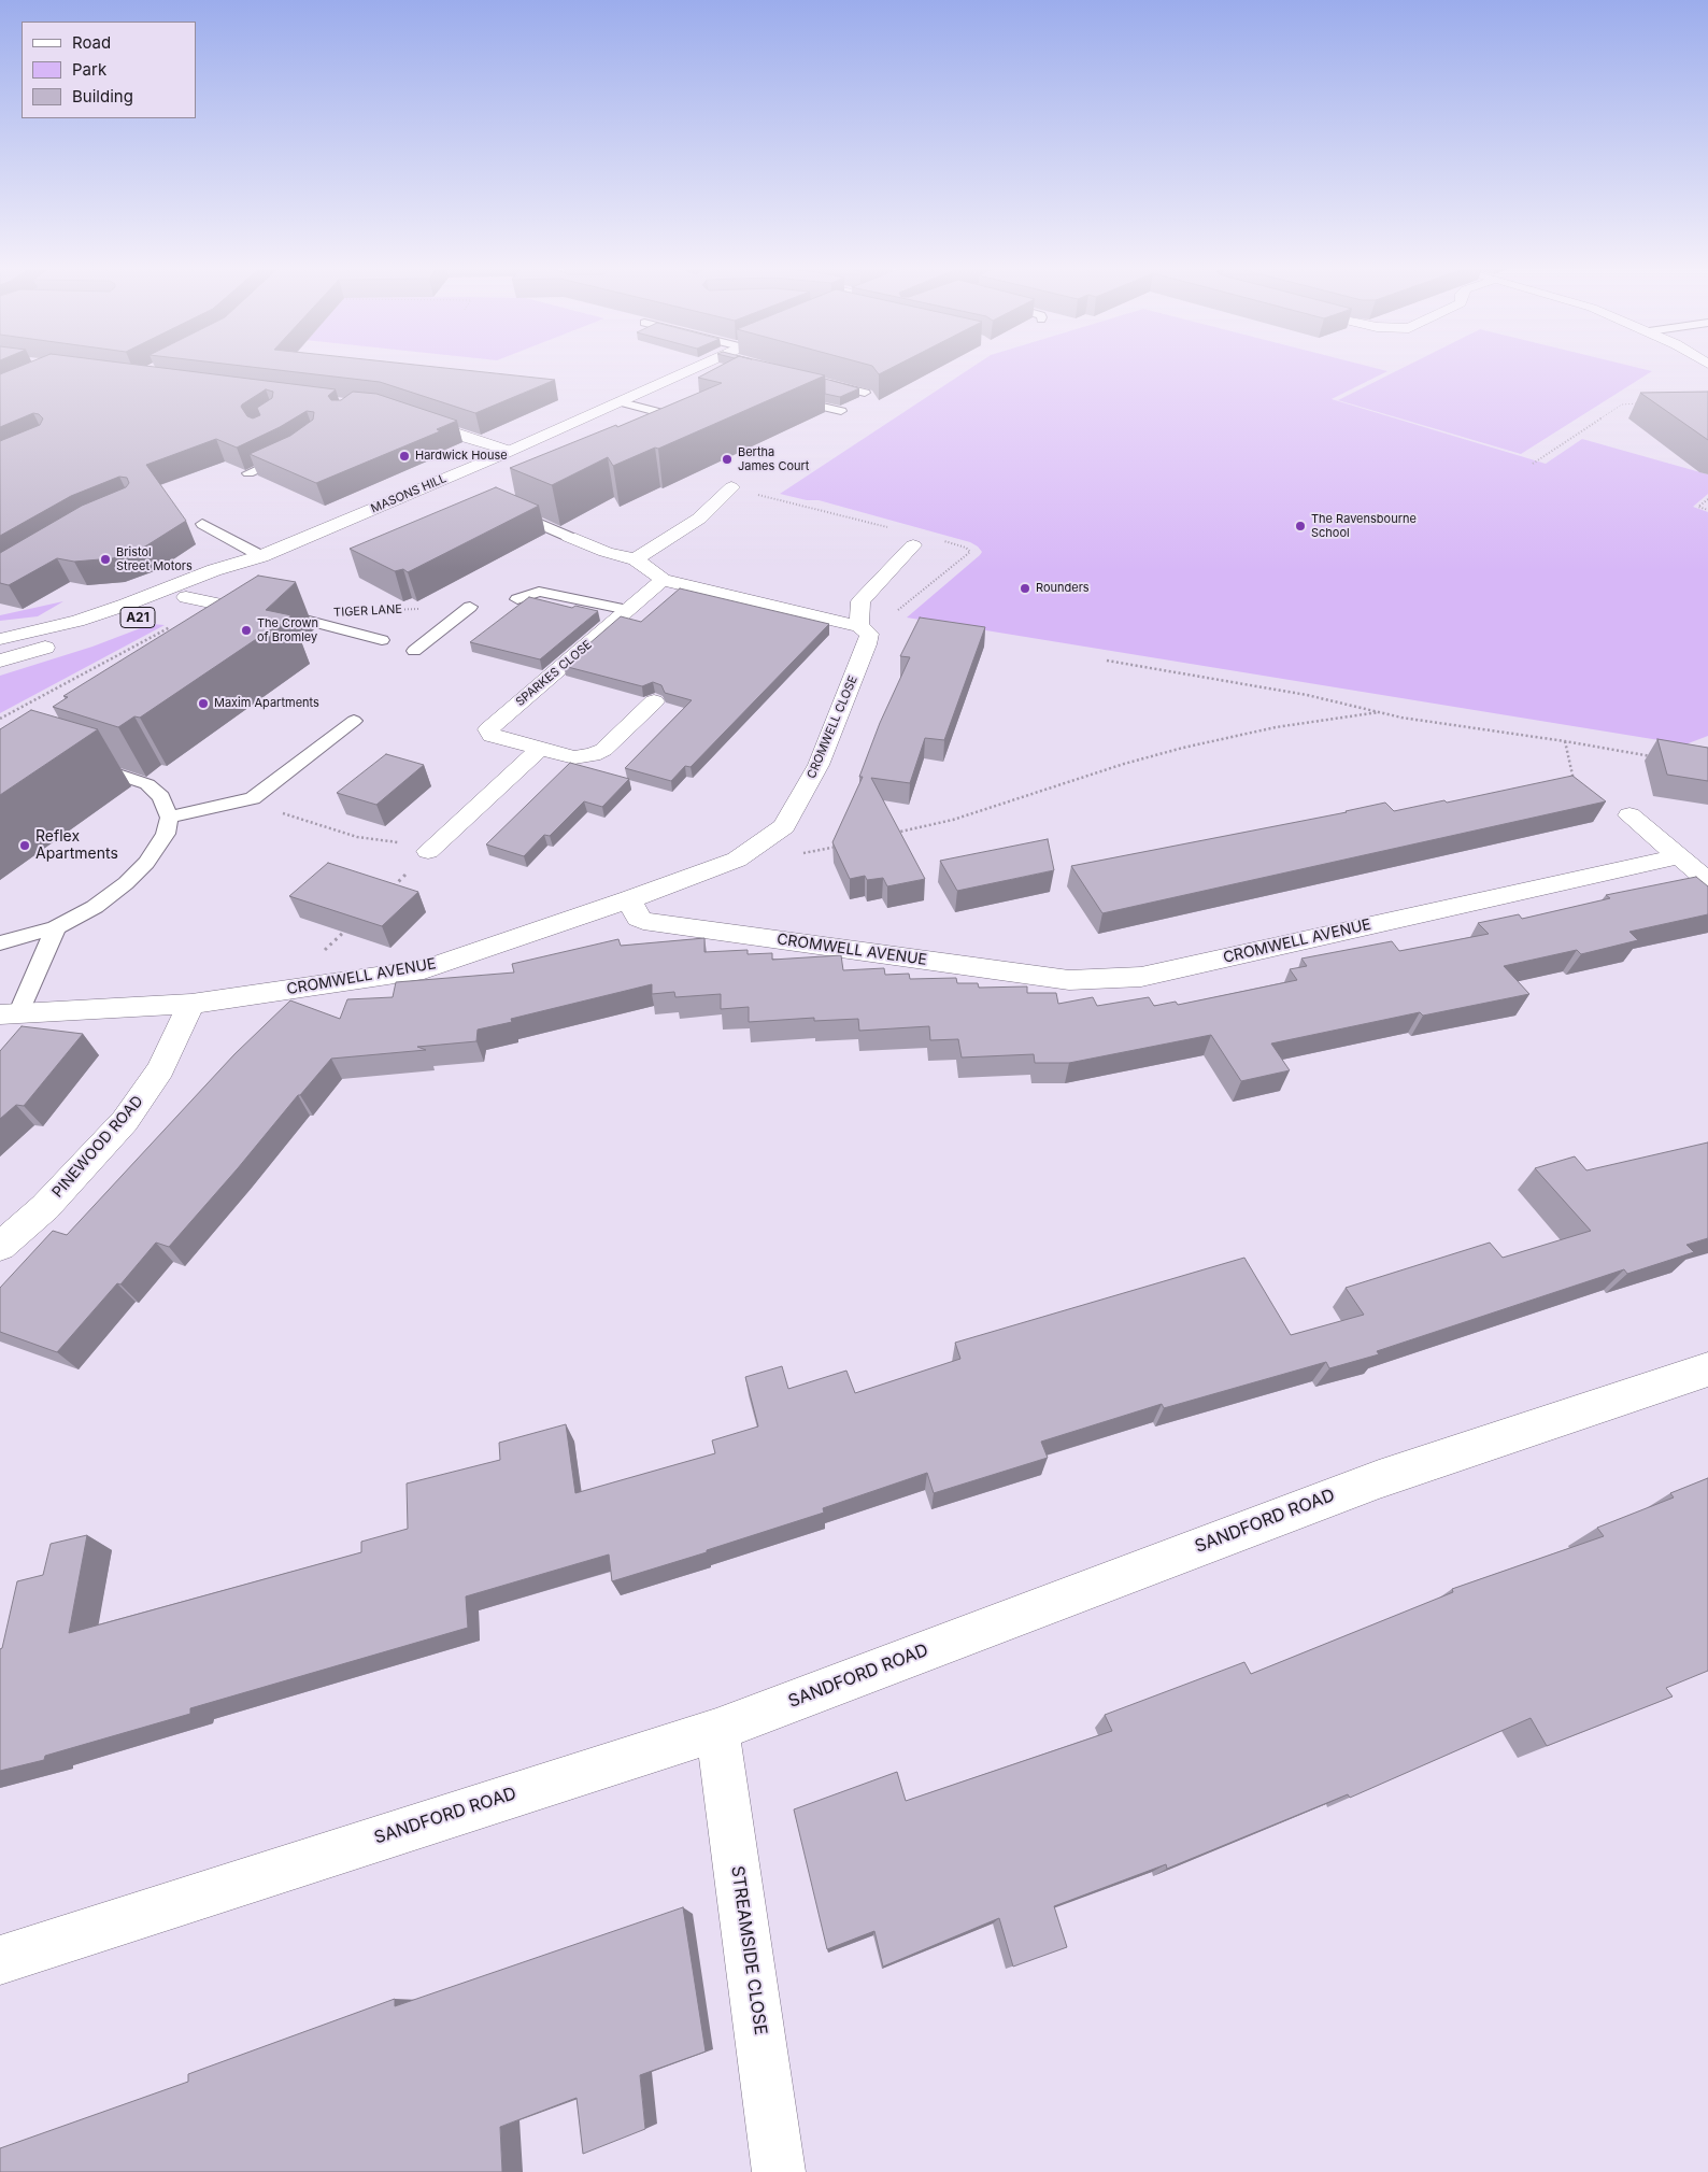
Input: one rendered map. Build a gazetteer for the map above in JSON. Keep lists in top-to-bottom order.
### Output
{
  "streets": {
    "street": [
      "MASONS HILL",
      "A21",
      "SPARKES CLOSE",
      "CROMWELL CLOSE",
      "CROMWELL AVENUE",
      "PINEWOOD ROAD",
      "SANDFORD ROAD",
      "STREAMSIDE CLOSE"
    ],
    "path": ["TIGER LANE"]
  },
  "crossings": [
    ["CROMWELL CLOSE", "CROMWELL AVENUE"],
    ["CROMWELL AVENUE", "PINEWOOD ROAD"],
    ["SANDFORD ROAD", "STREAMSIDE CLOSE"]
  ],
  "places": [
    "Hardwick House",
    "Bertha James Court",
    "The Ravensbourne School",
    "Bristol Street Motors",
    "Rounders",
    "The Crown of Bromley",
    "Maxim Apartments",
    "Reflex Apartments"
  ],
  "legend": ["Road", "Park", "Building"]
}
